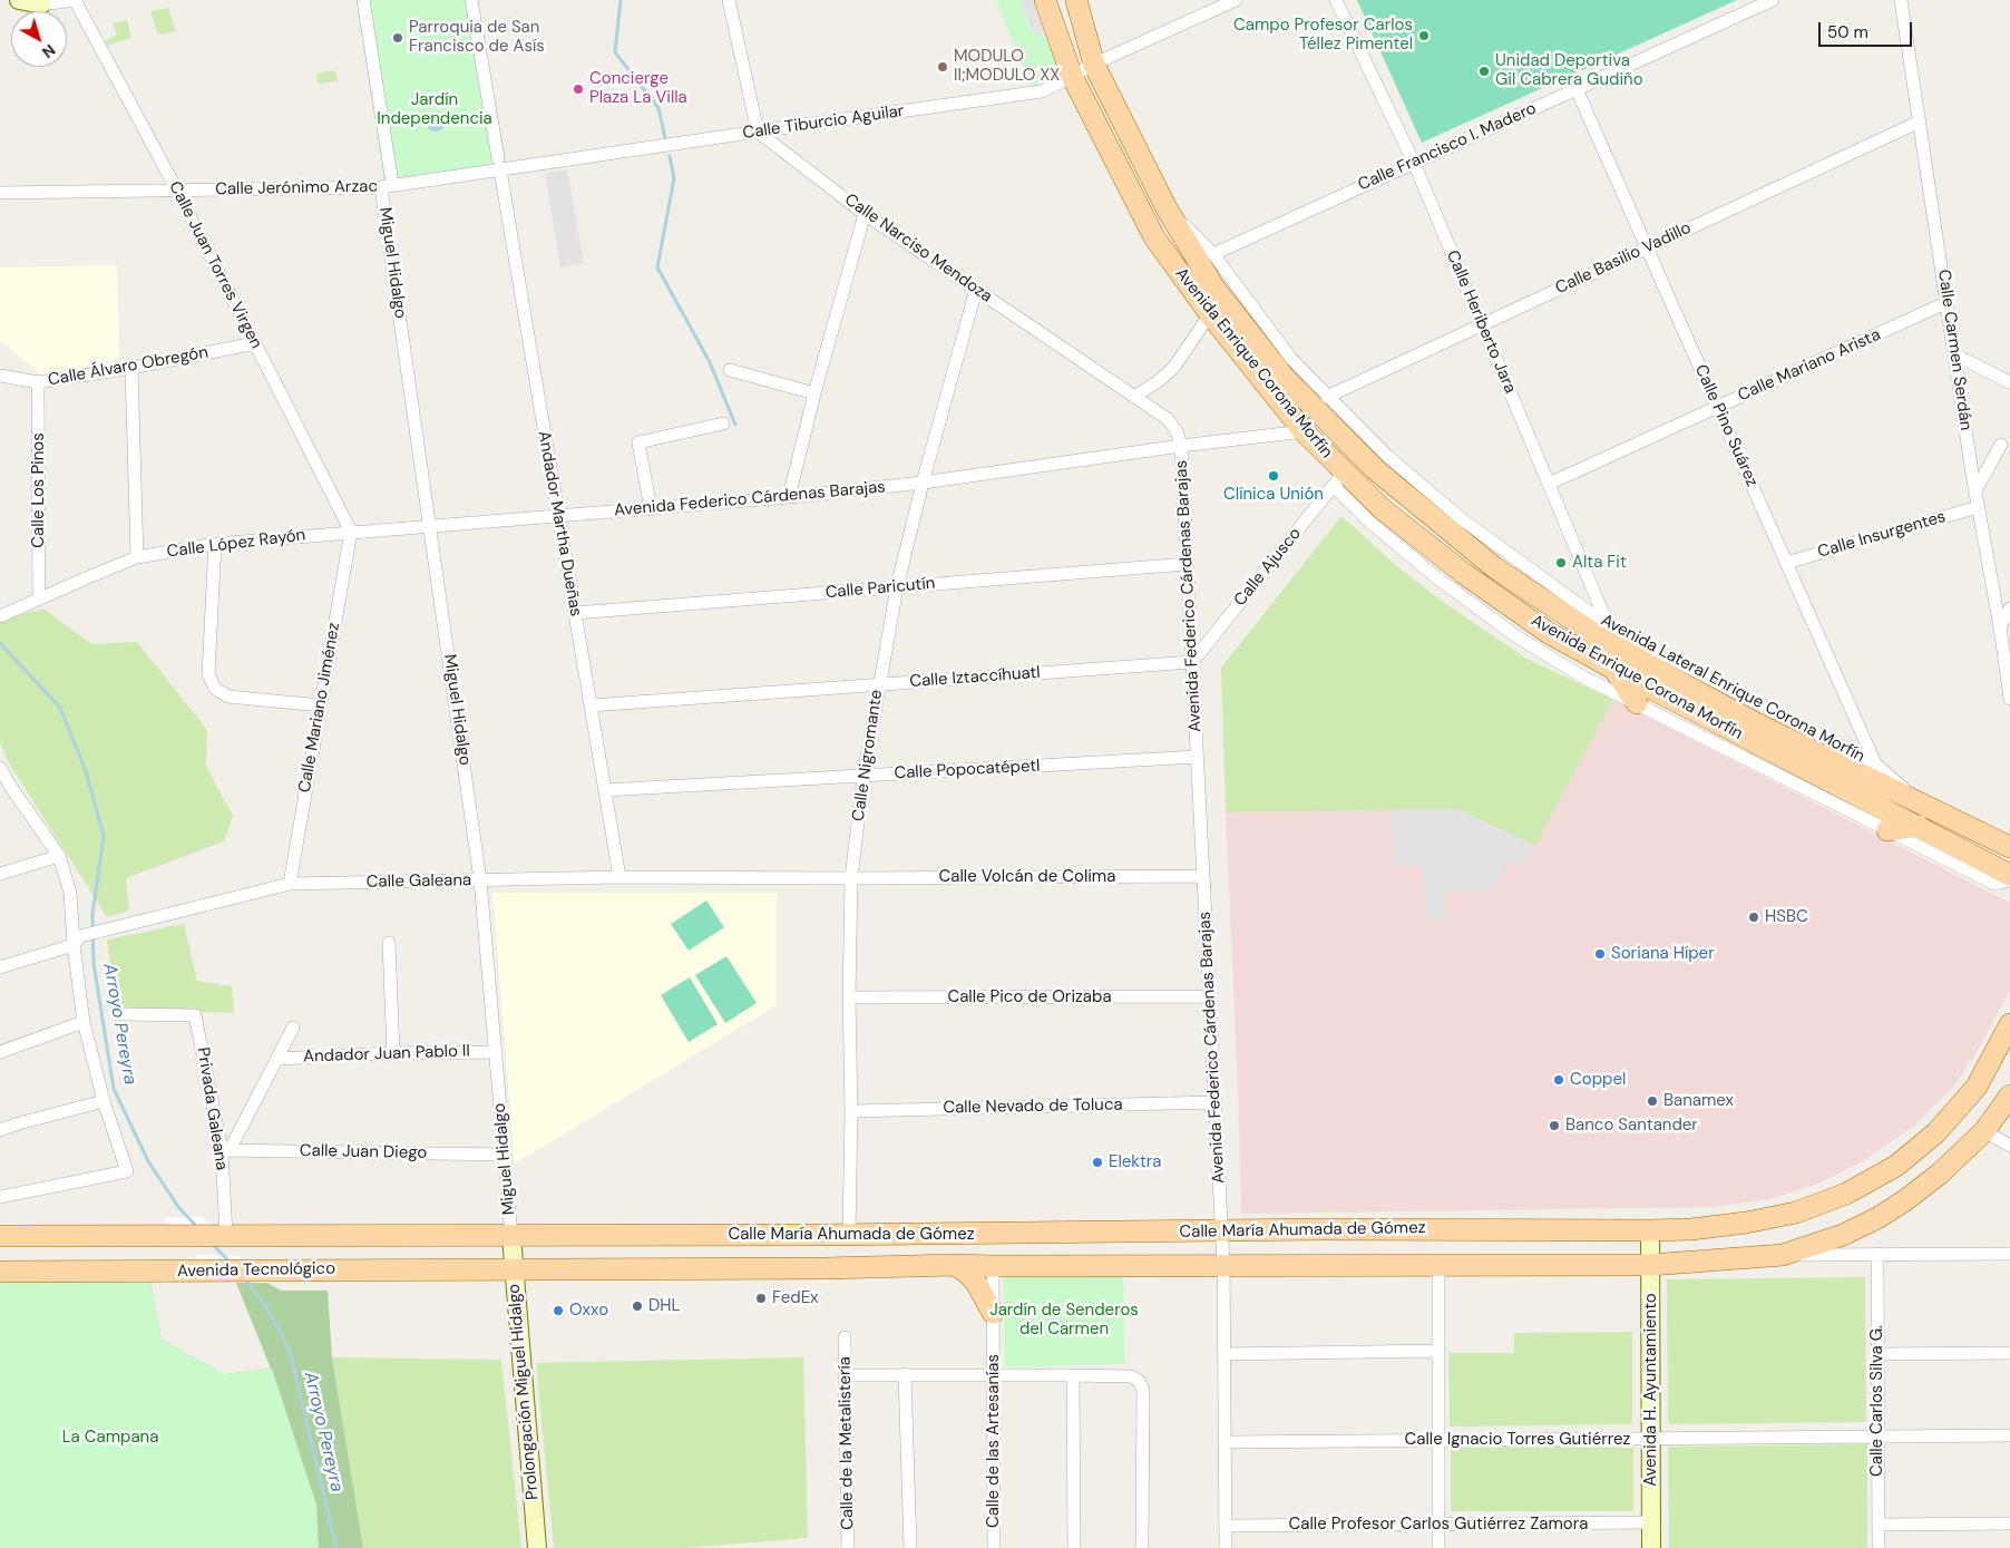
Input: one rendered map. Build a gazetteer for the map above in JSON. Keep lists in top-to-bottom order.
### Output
{
  "streets": {
    "main road": ["Avenida Enrique Corona Morfín", "Calle María Ahumada de Gómez", "Avenida Tecnológico"],
    "street": [
      "Calle Tiburcio Aguilar",
      "Calle Francisco I. Madero",
      "Calle Jerónimo Arzac",
      "Calle Narciso Mendoza",
      "Calle Basilio Vadillo",
      "Miguel Hidalgo",
      "Calle Juan Torres Virgen",
      "Calle Heriberto Jara",
      "Calle Carmen Serdán",
      "Calle Mariano Arista",
      "Calle Álvaro Obregón",
      "Calle Pino Suárez",
      "Calle Los Pinos",
      "Avenida Federico Cárdenas Barajas",
      "Andador Martha Dueñas",
      "Calle Insurgentes",
      "Calle López Rayón",
      "Calle Ajusco",
      "Calle Paricutín",
      "Calle Iztaccíhuatl",
      "Avenida Lateral Enrique Corona Morfín",
      "Calle Mariano Jiménez",
      "Calle Nigromante",
      "Calle Popocatépetl",
      "Calle Volcán de Colima",
      "Calle Galeana",
      "Calle Pico de Orizaba",
      "Andador Juan Pablo II",
      "Calle Nevado de Toluca",
      "Privada Galeana",
      "Calle Juan Diego",
      "Avenida H. Ayuntamiento",
      "Prolongación Miguel Hidalgo",
      "Calle Carlos Silva G.",
      "Calle Ignacio Torres Gutiérrez",
      "Calle de las Artesanías",
      "Calle de la Metalistería",
      "Calle Profesor Carlos Gutiérrez Zamora"
    ]
  },
  "crossings": [
    ["Calle Tiburcio Aguilar", "Calle Jerónimo Arzac"],
    ["Calle Tiburcio Aguilar", "Calle Narciso Mendoza"],
    ["Calle Tiburcio Aguilar", "Miguel Hidalgo"],
    ["Calle Tiburcio Aguilar", "Avenida Enrique Corona Morfín"],
    ["Calle Tiburcio Aguilar", "Andador Martha Dueñas"],
    ["Calle Francisco I. Madero", "Calle Heriberto Jara"],
    ["Calle Francisco I. Madero", "Calle Pino Suárez"],
    ["Calle Francisco I. Madero", "Avenida Lateral Enrique Corona Morfín"],
    ["Calle Jerónimo Arzac", "Miguel Hidalgo"],
    ["Calle Jerónimo Arzac", "Calle Juan Torres Virgen"],
    ["Calle Narciso Mendoza", "Avenida Federico Cárdenas Barajas"],
    ["Calle Narciso Mendoza", "Calle Nigromante"],
    ["Calle Basilio Vadillo", "Calle Heriberto Jara"],
    ["Calle Basilio Vadillo", "Calle Carmen Serdán"],
    ["Calle Basilio Vadillo", "Calle Pino Suárez"],
    ["Calle Basilio Vadillo", "Avenida Lateral Enrique Corona Morfín"],
    ["Miguel Hidalgo", "Avenida Federico Cárdenas Barajas"],
    ["Miguel Hidalgo", "Calle Galeana"],
    ["Miguel Hidalgo", "Andador Juan Pablo II"],
    ["Miguel Hidalgo", "Calle Juan Diego"],
    ["Miguel Hidalgo", "Calle María Ahumada de Gómez"],
    ["Miguel Hidalgo", "Avenida Tecnológico"],
    ["Miguel Hidalgo", "Prolongación Miguel Hidalgo"],
    ["Calle Juan Torres Virgen", "Calle Álvaro Obregón"],
    ["Calle Juan Torres Virgen", "Avenida Federico Cárdenas Barajas"],
    ["Calle Juan Torres Virgen", "Calle López Rayón"],
    ["Calle Juan Torres Virgen", "Calle Mariano Jiménez"],
    ["Calle Heriberto Jara", "Avenida Enrique Corona Morfín"],
    ["Calle Heriberto Jara", "Calle Mariano Arista"],
    ["Calle Heriberto Jara", "Avenida Lateral Enrique Corona Morfín"],
    ["Calle Carmen Serdán", "Calle Mariano Arista"],
    ["Calle Carmen Serdán", "Calle Insurgentes"],
    ["Avenida Enrique Corona Morfín", "Calle Ajusco"],
    ["Avenida Enrique Corona Morfín", "Avenida Lateral Enrique Corona Morfín"],
    ["Calle Mariano Arista", "Calle Pino Suárez"],
    ["Calle Álvaro Obregón", "Calle Los Pinos"],
    ["Calle Pino Suárez", "Calle Insurgentes"],
    ["Calle Pino Suárez", "Avenida Lateral Enrique Corona Morfín"],
    ["Calle Los Pinos", "Calle López Rayón"],
    ["Avenida Federico Cárdenas Barajas", "Andador Martha Dueñas"],
    ["Avenida Federico Cárdenas Barajas", "Calle López Rayón"],
    ["Avenida Federico Cárdenas Barajas", "Calle Ajusco"],
    ["Avenida Federico Cárdenas Barajas", "Calle Paricutín"],
    ["Avenida Federico Cárdenas Barajas", "Calle Iztaccíhuatl"],
    ["Avenida Federico Cárdenas Barajas", "Calle Mariano Jiménez"],
    ["Avenida Federico Cárdenas Barajas", "Calle Nigromante"],
    ["Avenida Federico Cárdenas Barajas", "Calle Popocatépetl"],
    ["Avenida Federico Cárdenas Barajas", "Calle Volcán de Colima"],
    ["Avenida Federico Cárdenas Barajas", "Calle Pico de Orizaba"],
    ["Avenida Federico Cárdenas Barajas", "Calle Nevado de Toluca"],
    ["Avenida Federico Cárdenas Barajas", "Calle María Ahumada de Gómez"],
    ["Avenida Federico Cárdenas Barajas", "Calle Ignacio Torres Gutiérrez"],
    ["Avenida Federico Cárdenas Barajas", "Calle Profesor Carlos Gutiérrez Zamora"],
    ["Andador Martha Dueñas", "Calle Paricutín"],
    ["Andador Martha Dueñas", "Calle Iztaccíhuatl"],
    ["Andador Martha Dueñas", "Calle Popocatépetl"],
    ["Andador Martha Dueñas", "Calle Galeana"],
    ["Calle López Rayón", "Calle Mariano Jiménez"],
    ["Calle Ajusco", "Calle Iztaccíhuatl"],
    ["Calle Paricutín", "Calle Nigromante"],
    ["Calle Iztaccíhuatl", "Calle Nigromante"],
    ["Calle Mariano Jiménez", "Calle Galeana"],
    ["Calle Nigromante", "Calle Popocatépetl"],
    ["Calle Nigromante", "Calle Volcán de Colima"],
    ["Calle Nigromante", "Calle Galeana"],
    ["Calle Nigromante", "Calle Pico de Orizaba"],
    ["Calle Nigromante", "Calle Nevado de Toluca"],
    ["Calle Nigromante", "Calle María Ahumada de Gómez"],
    ["Calle Volcán de Colima", "Calle Galeana"],
    ["Privada Galeana", "Calle Juan Diego"],
    ["Privada Galeana", "Avenida Tecnológico"],
    ["Calle María Ahumada de Gómez", "Avenida Tecnológico"],
    ["Calle María Ahumada de Gómez", "Avenida H. Ayuntamiento"],
    ["Calle María Ahumada de Gómez", "Prolongación Miguel Hidalgo"],
    ["Calle María Ahumada de Gómez", "Calle de las Artesanías"],
    ["Avenida Tecnológico", "Prolongación Miguel Hidalgo"],
    ["Avenida H. Ayuntamiento", "Calle Ignacio Torres Gutiérrez"],
    ["Avenida H. Ayuntamiento", "Calle Profesor Carlos Gutiérrez Zamora"],
    ["Calle Carlos Silva G.", "Calle Ignacio Torres Gutiérrez"]
  ],
  "water": ["Arroyo Pereyra"],
  "parks": ["Jardín Independencia", "Jardín de Senderos del Carmen", "La Campana"],
  "places": [
    "Campo Profesor Carlos Téllez Pimentel",
    "Parroquia de San Francisco de Asís",
    "MODULO II;MODULO XX",
    "Unidad Deportiva Gil Cabrera Gudiño",
    "Concierge Plaza La Villa",
    "Clínica Unión",
    "Alta Fit",
    "HSBC",
    "Soriana Híper",
    "Coppel",
    "Banamex",
    "Banco Santander",
    "Elektra",
    "FedEx",
    "DHL",
    "Oxxo"
  ],
  "scale_bar": "50 m",
  "north": "bottom right"
}
